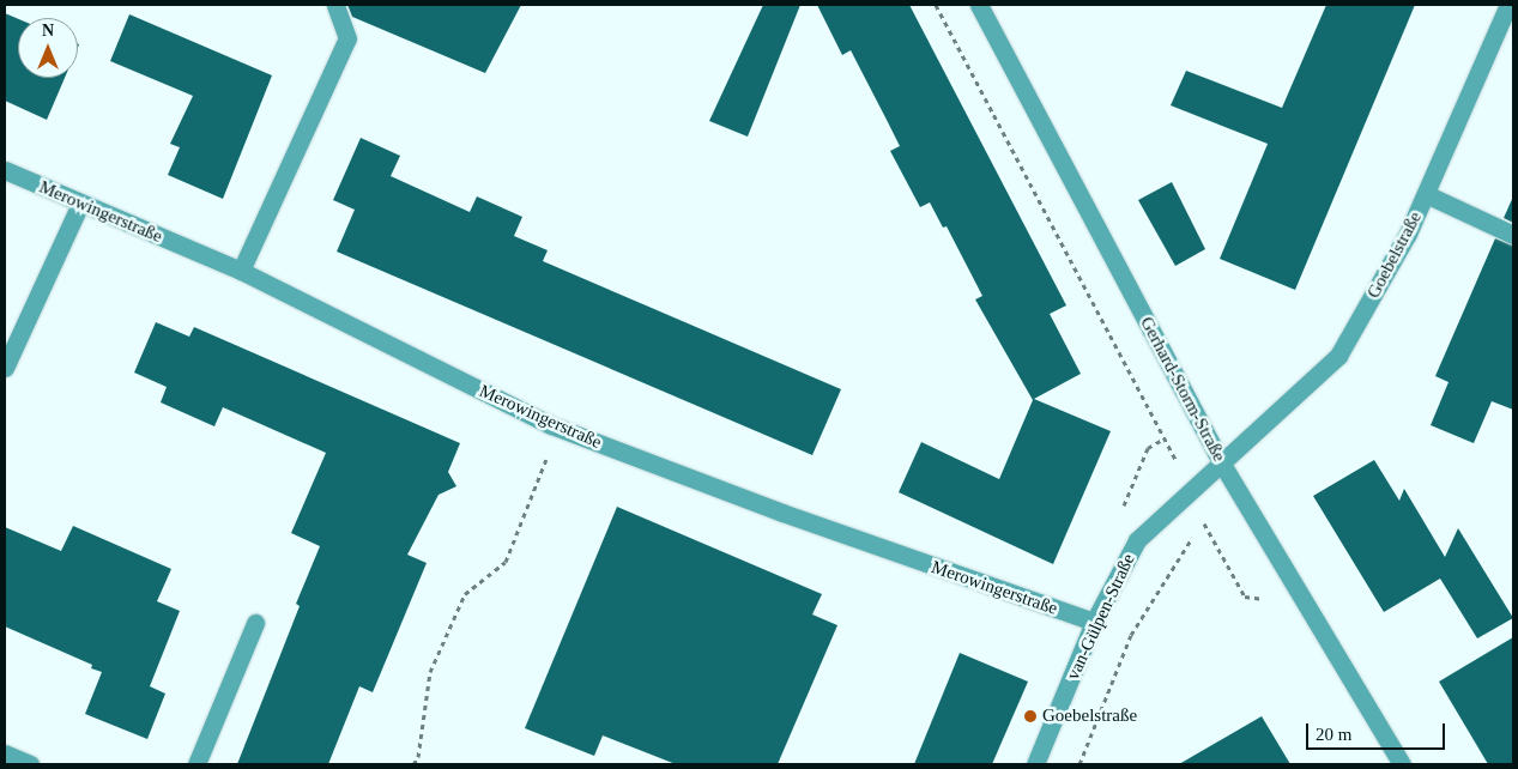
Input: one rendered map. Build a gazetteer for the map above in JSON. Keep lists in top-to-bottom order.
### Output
{
  "streets": {
    "street": [
      "Merowingerstraße",
      "Goebelstraße",
      "Gerhard-Storm-Straße",
      "van-Gülpen-Straße"
    ]
  },
  "crossings": [
    ["Merowingerstraße", "van-Gülpen-Straße"],
    ["Goebelstraße", "Gerhard-Storm-Straße"],
    ["Goebelstraße", "van-Gülpen-Straße"],
    ["Gerhard-Storm-Straße", "van-Gülpen-Straße"]
  ],
  "places": ["Goebelstraße"],
  "scale_bar": "20 m",
  "north": "top"
}
